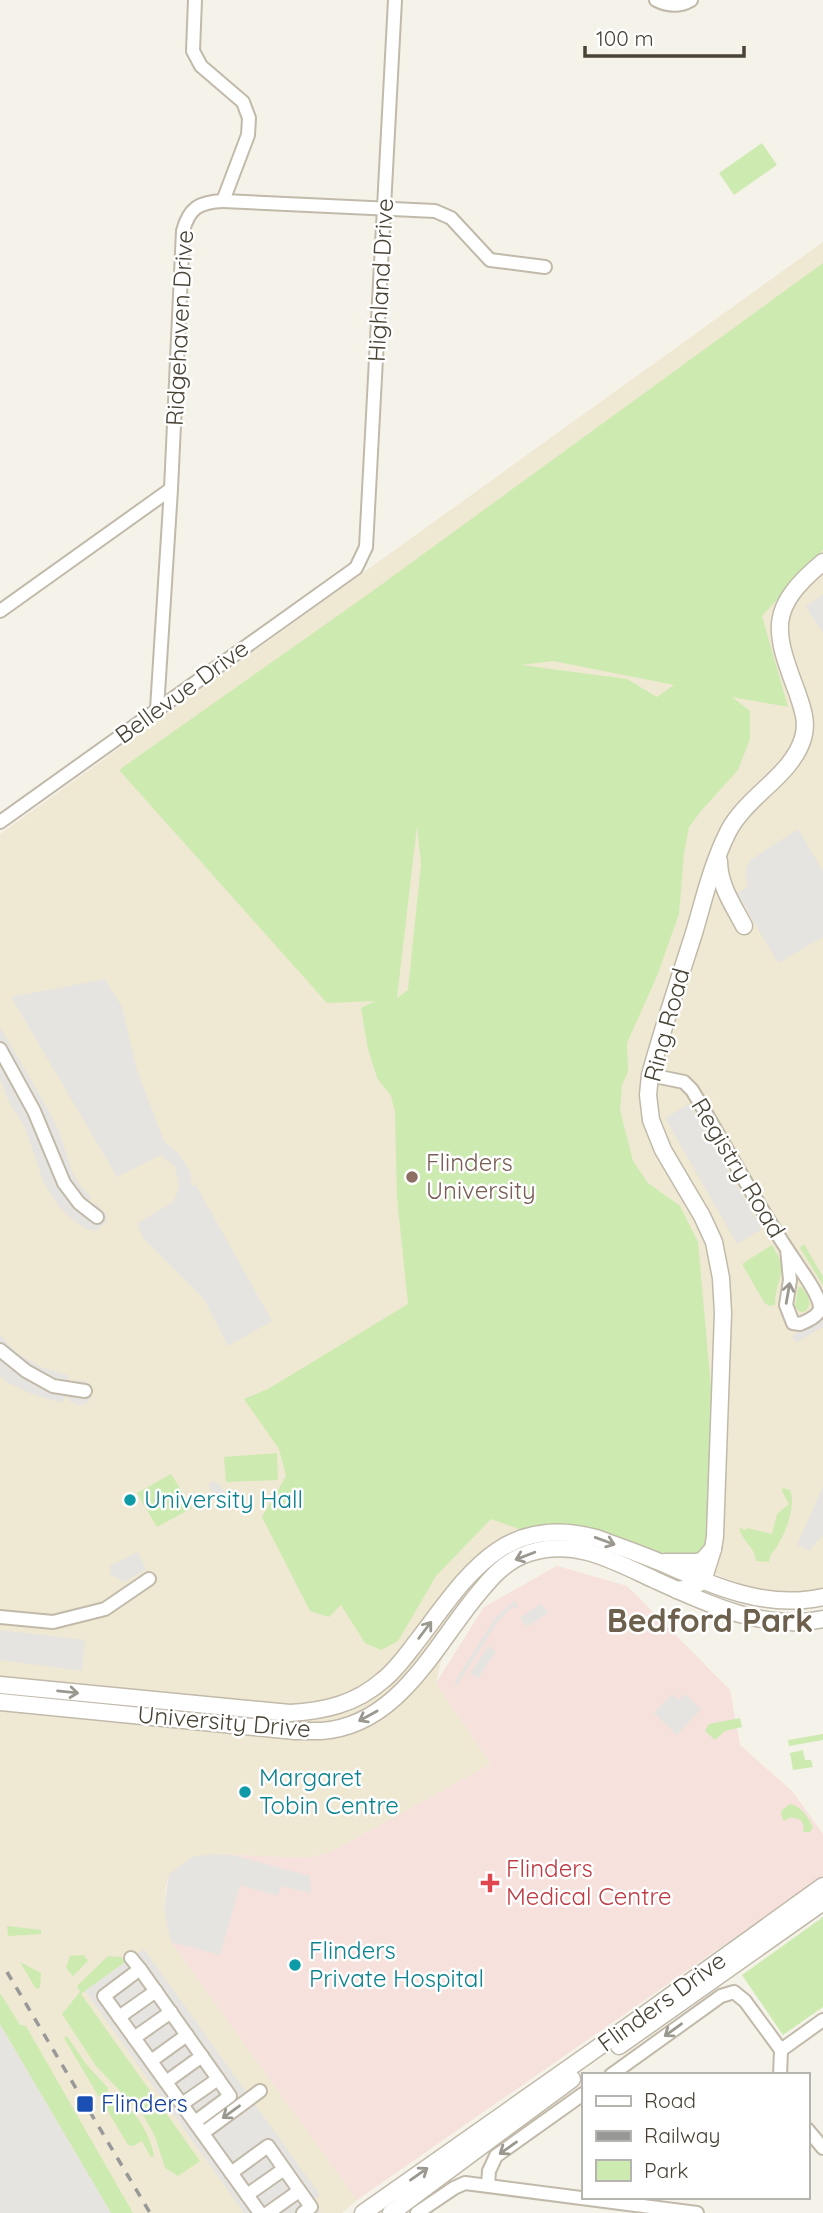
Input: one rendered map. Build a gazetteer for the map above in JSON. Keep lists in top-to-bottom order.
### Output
{
  "streets": {
    "street": [
      "Highland Drive",
      "Ridgehaven Drive",
      "Bellevue Drive",
      "Ring Road",
      "Registry Road",
      "University Drive",
      "Flinders Drive"
    ]
  },
  "crossings": [
    ["Highland Drive", "Bellevue Drive"],
    ["Ridgehaven Drive", "Bellevue Drive"],
    ["Ring Road", "Registry Road"],
    ["Ring Road", "University Drive"]
  ],
  "districts": ["Bedford Park"],
  "places": {
    "other": [
      "Flinders University",
      "University Hall",
      "Margaret Tobin Centre",
      "Flinders Private Hospital"
    ],
    "health": ["Flinders Medical Centre"],
    "transit": ["Flinders"]
  },
  "legend": ["Road", "Railway", "Park"],
  "scale_bar": "100 m"
}
